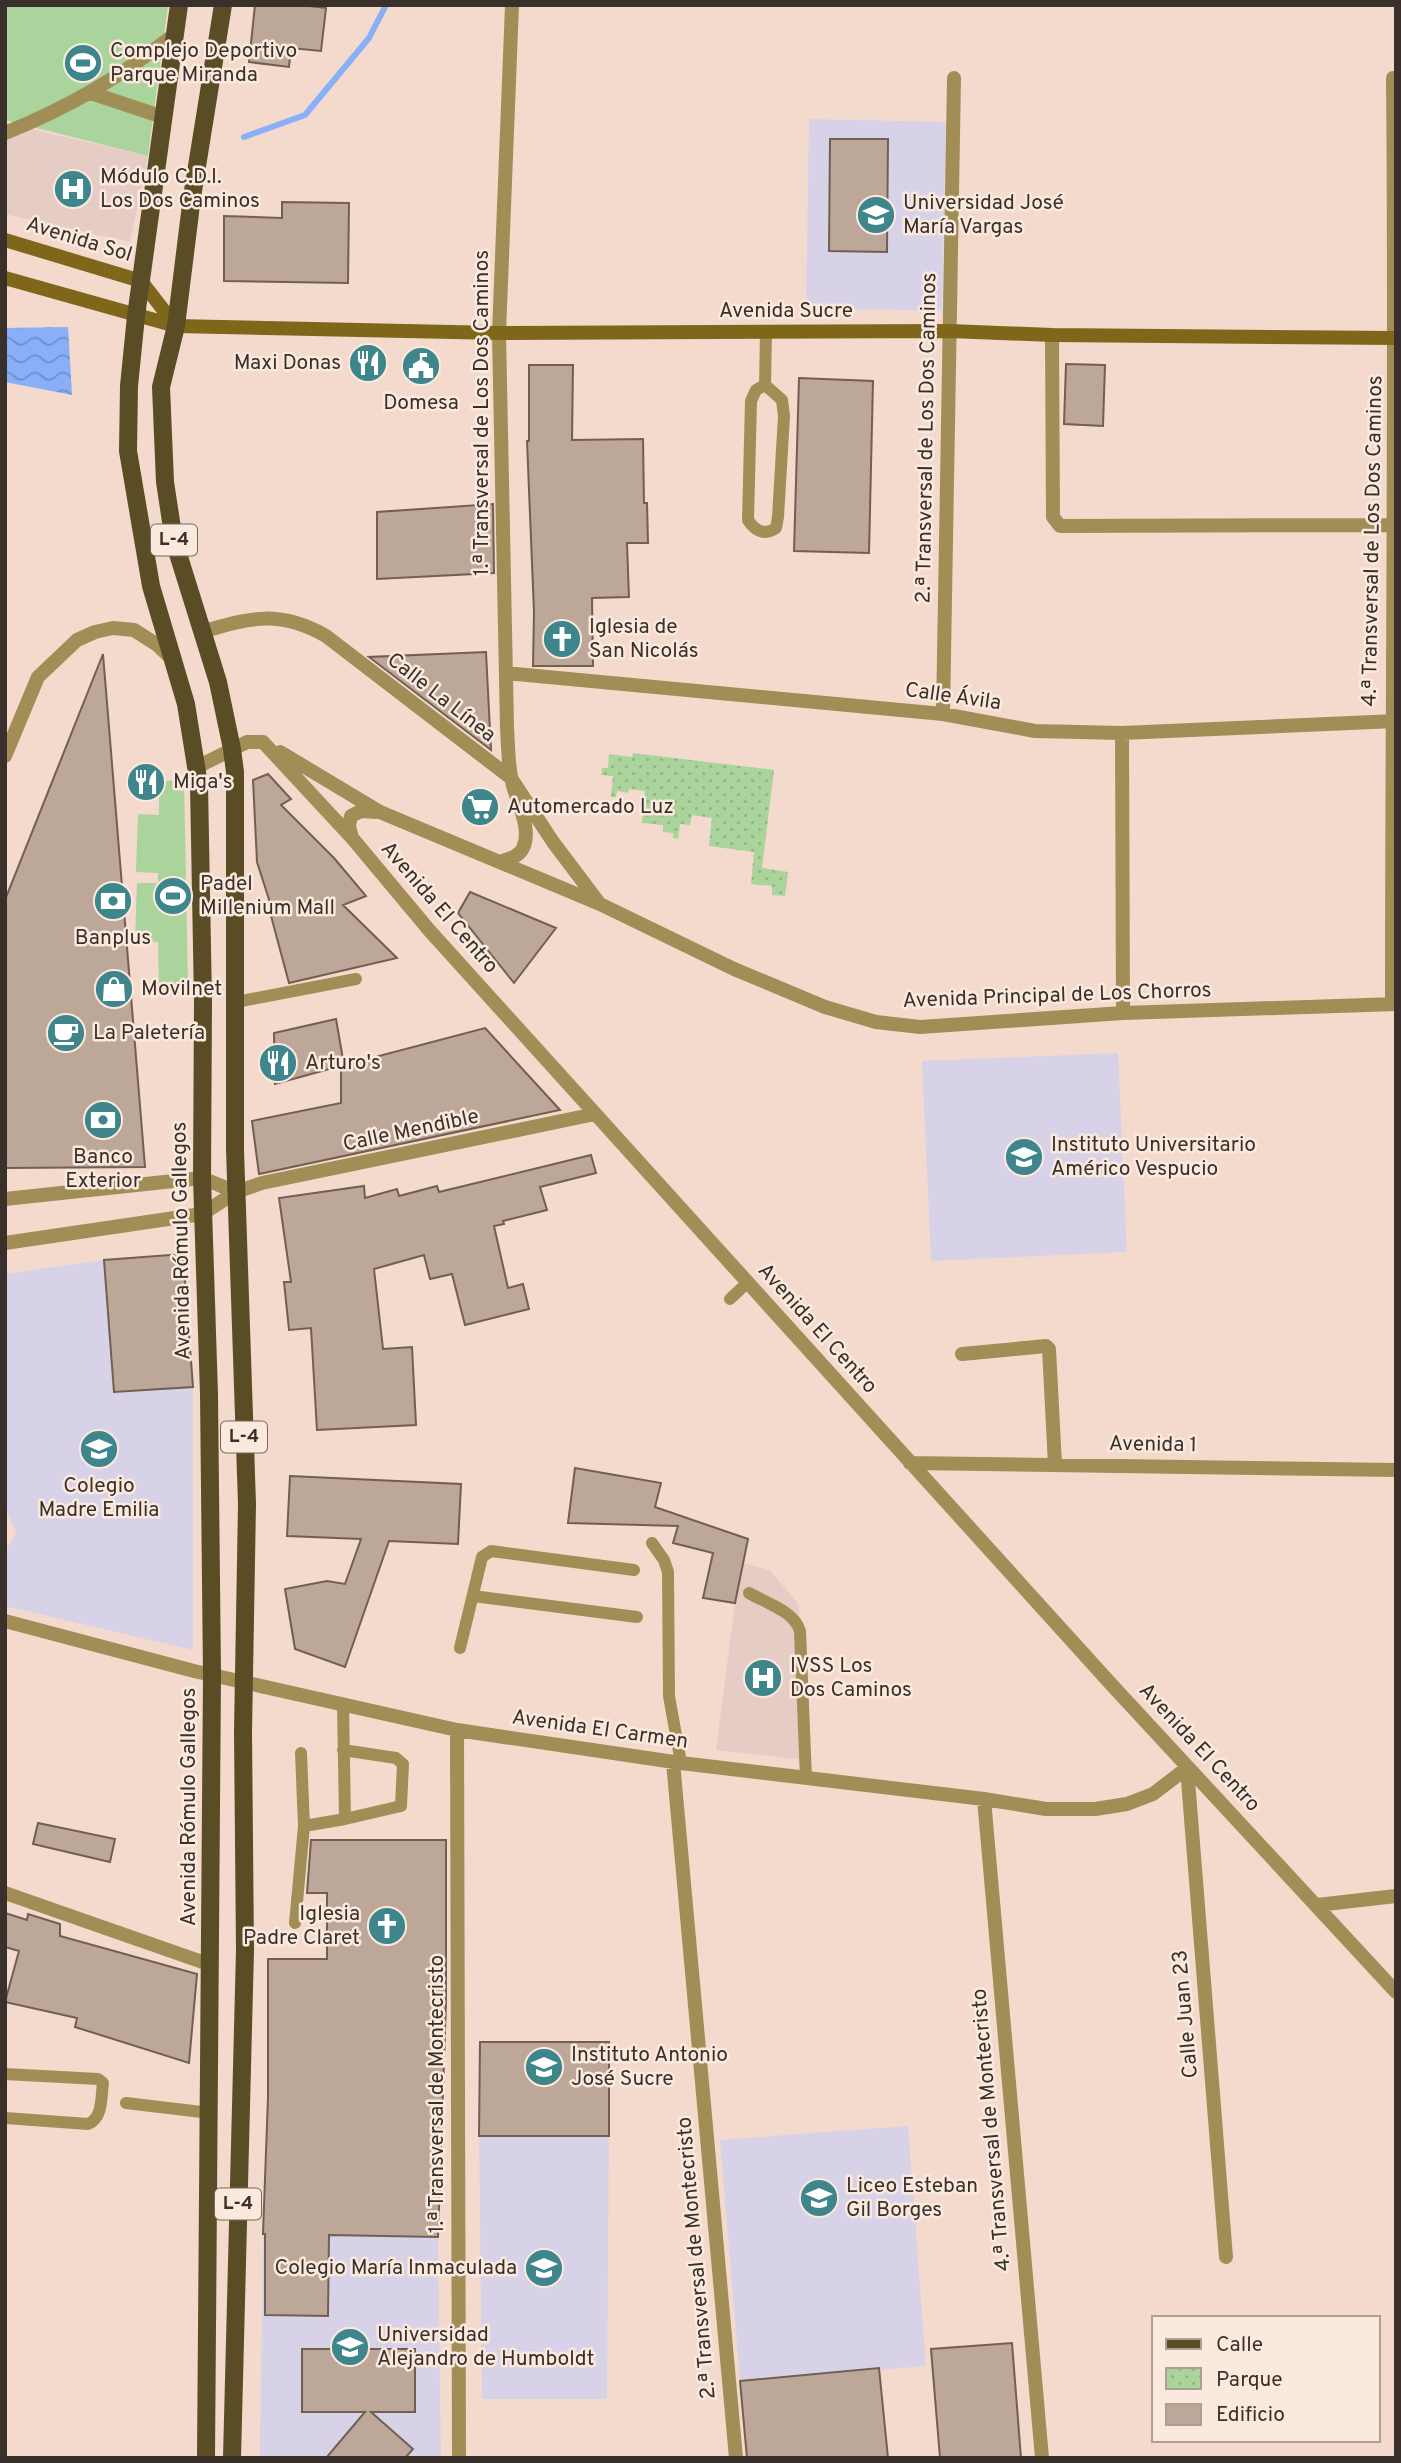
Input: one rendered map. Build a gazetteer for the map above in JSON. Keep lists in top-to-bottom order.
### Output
{
  "streets": {
    "main road": [
      "Avenida Sol",
      "Avenida Sucre",
      "L-4",
      "Avenida Rómulo Gallegos"
    ],
    "street": [
      "1.ª Transversal de Los Dos Caminos",
      "2.ª Transversal de Los Dos Caminos",
      "4.ª Transversal de Los Dos Caminos",
      "Calle Ávila",
      "Calle La Línea",
      "Avenida El Centro",
      "Avenida Principal de Los Chorros",
      "Calle Mendible",
      "Avenida 1",
      "Avenida El Carmen",
      "Calle Juan 23",
      "1.ª Transversal de Montecristo",
      "4.ª Transversal de Montecristo",
      "2.ª Transversal de Montecristo"
    ]
  },
  "crossings": [
    ["Avenida Sol", "Avenida Rómulo Gallegos"],
    ["Avenida Sucre", "1.ª Transversal de Los Dos Caminos"],
    ["Avenida Sucre", "2.ª Transversal de Los Dos Caminos"],
    ["Avenida Sucre", "L-4"],
    ["Avenida Sucre", "4.ª Transversal de Los Dos Caminos"],
    ["Avenida Sucre", "Avenida Rómulo Gallegos"],
    ["1.ª Transversal de Los Dos Caminos", "Calle Ávila"],
    ["1.ª Transversal de Los Dos Caminos", "Calle La Línea"],
    ["2.ª Transversal de Los Dos Caminos", "Calle Ávila"],
    ["L-4", "Calle La Línea"],
    ["L-4", "Calle Mendible"],
    ["L-4", "Avenida Rómulo Gallegos"],
    ["L-4", "Avenida El Carmen"],
    ["4.ª Transversal de Los Dos Caminos", "Calle Ávila"],
    ["4.ª Transversal de Los Dos Caminos", "Avenida Principal de Los Chorros"],
    ["Calle La Línea", "Avenida Principal de Los Chorros"],
    ["Avenida El Centro", "Avenida Principal de Los Chorros"],
    ["Avenida El Centro", "Calle Mendible"],
    ["Avenida El Centro", "Avenida 1"],
    ["Avenida El Centro", "Avenida El Carmen"],
    ["Avenida El Centro", "Calle Juan 23"],
    ["Calle Mendible", "Avenida Rómulo Gallegos"],
    ["Avenida Rómulo Gallegos", "Avenida El Carmen"],
    ["Avenida El Carmen", "Calle Juan 23"],
    ["Avenida El Carmen", "1.ª Transversal de Montecristo"],
    ["Avenida El Carmen", "4.ª Transversal de Montecristo"],
    ["Avenida El Carmen", "2.ª Transversal de Montecristo"]
  ],
  "places": {
    "sports": ["Complejo Deportivo Parque Miranda", "Padel Millenium Mall"],
    "hospital": ["Módulo C.D.I. Los Dos Caminos", "IVSS Los Dos Caminos"],
    "school or university": [
      "Universidad José María Vargas",
      "Instituto Universitario Américo Vespucio",
      "Colegio Madre Emilia",
      "Instituto Antonio José Sucre",
      "Liceo Esteban Gil Borges",
      "Colegio María Inmaculada",
      "Universidad Alejandro de Humboldt"
    ],
    "restaurant": ["Maxi Donas", "Miga's", "Arturo's"],
    "public building": ["Domesa"],
    "church": ["Iglesia de San Nicolás", "Iglesia Padre Claret"],
    "supermarket": ["Automercado Luz"],
    "bank": ["Banplus", "Banco Exterior"],
    "shop": ["Movilnet"],
    "cafe": ["La Paletería"]
  },
  "legend": ["Calle", "Parque", "Edificio"]
}
